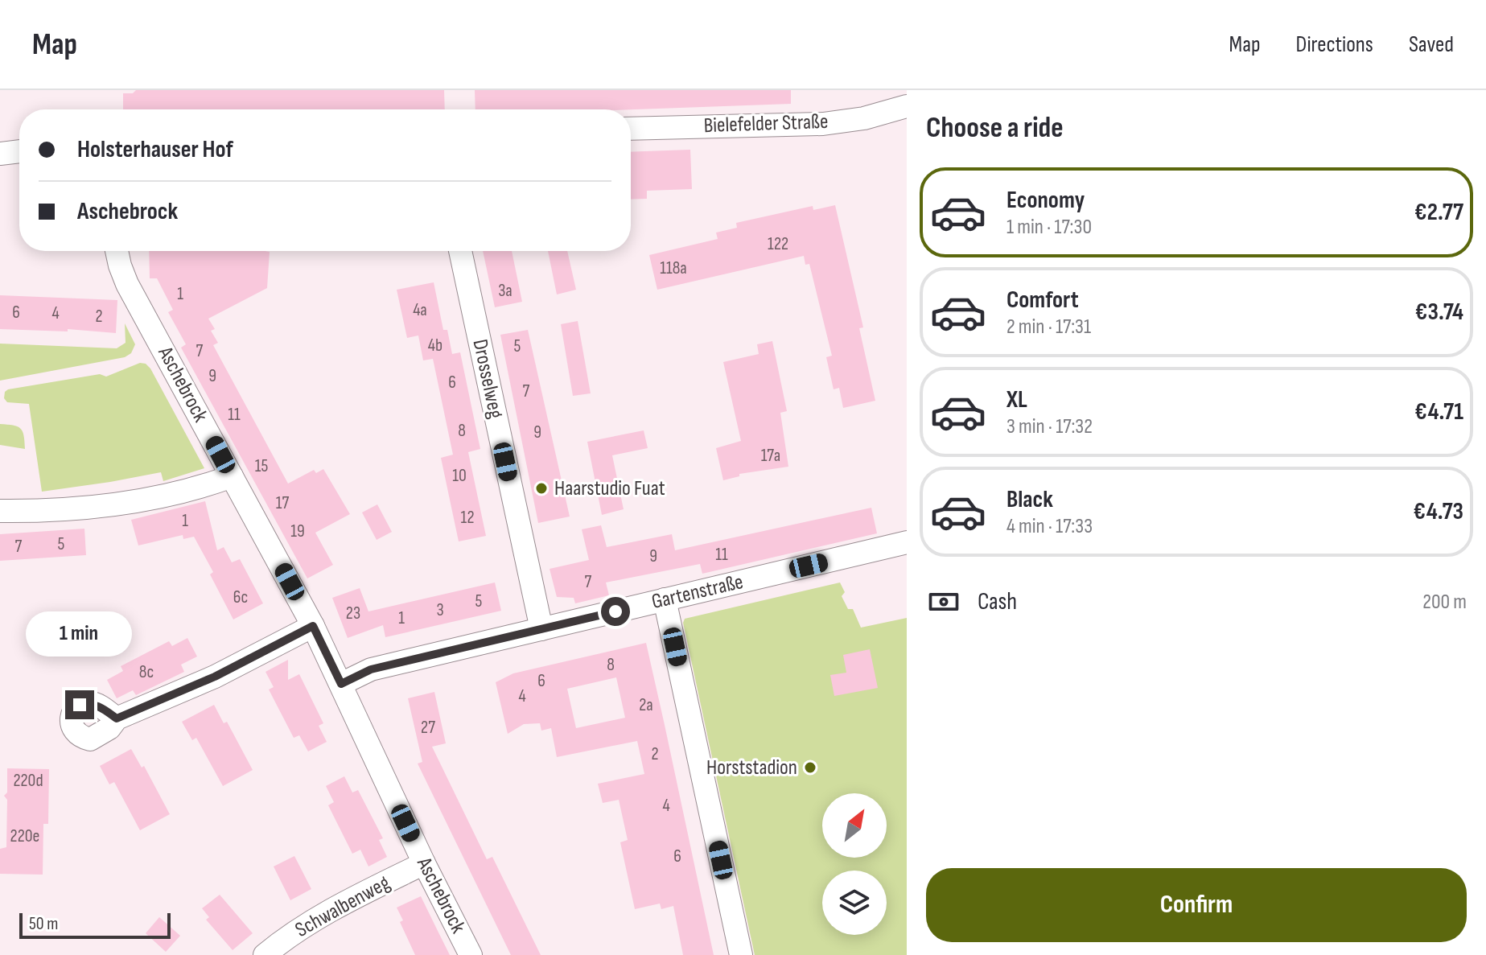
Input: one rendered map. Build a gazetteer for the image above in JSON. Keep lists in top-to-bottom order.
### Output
{
  "streets": {
    "street": [
      "Bielefelder Straße",
      "Drosselweg",
      "Aschebrock",
      "Gartenstraße",
      "Schwalbenweg"
    ]
  },
  "crossings": [
    ["Drosselweg", "Gartenstraße"],
    ["Aschebrock", "Gartenstraße"],
    ["Aschebrock", "Schwalbenweg"]
  ],
  "places": ["Haarstudio Fuat", "Horststadion"],
  "house_numbers": [
    "122",
    "118a",
    "3a",
    "1",
    "4a",
    "6",
    "4",
    "2",
    "4b",
    "5",
    "7",
    "9",
    "6",
    "7",
    "11",
    "8",
    "9",
    "17a",
    "15",
    "10",
    "17",
    "12",
    "1",
    "19",
    "5",
    "7",
    "11",
    "9",
    "7",
    "6c",
    "5",
    "3",
    "23",
    "1",
    "8",
    "8c",
    "6",
    "4",
    "2a",
    "27",
    "2",
    "220d",
    "4",
    "220e",
    "6"
  ],
  "scale_bar": "50 m",
  "north": "top right",
  "page": {
    "header": "Map",
    "nav": ["Map", "Directions", "Saved"],
    "heading": "Choose a ride",
    "banner": ["Holsterhauser Hof", "Aschebrock"],
    "list": [
      {
        "name": "Economy",
        "note": "1 min · 17:30",
        "value": "€2.77"
      },
      {
        "name": "Comfort",
        "note": "2 min · 17:31",
        "value": "€3.74"
      },
      {
        "name": "XL",
        "note": "3 min · 17:32",
        "value": "€4.71"
      },
      {
        "name": "Black",
        "note": "4 min · 17:33",
        "value": "€4.73"
      }
    ],
    "pay": ["Cash", "200 m"],
    "bubble": "1 min",
    "buttons": "Confirm",
    "scale": "50 m"
  }
}
